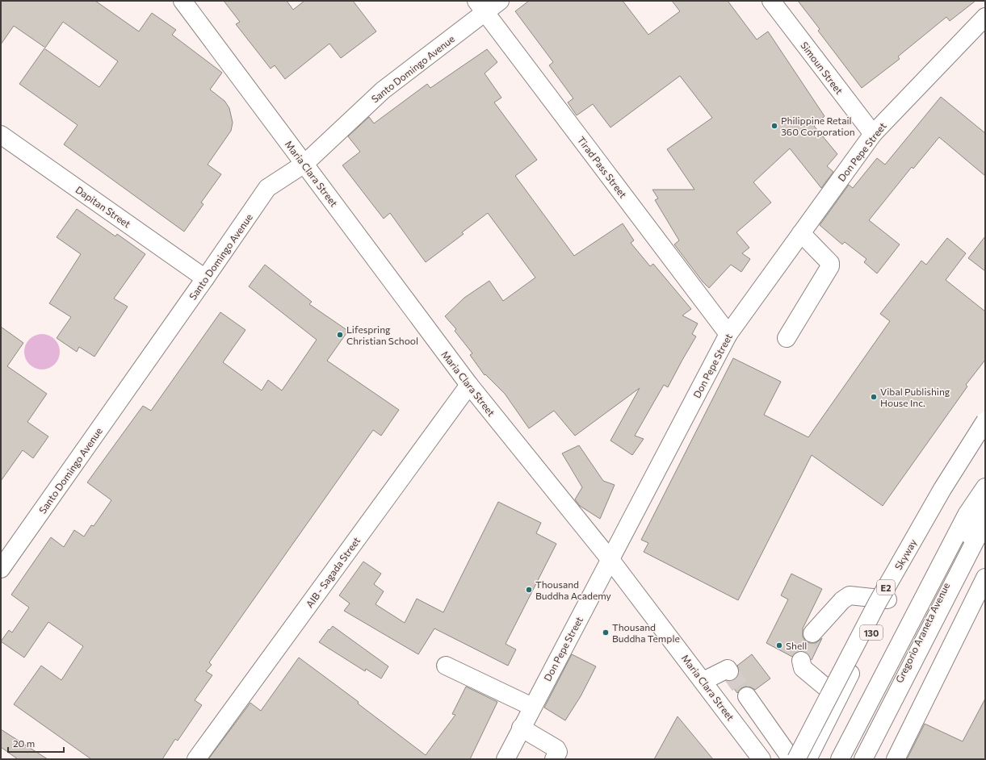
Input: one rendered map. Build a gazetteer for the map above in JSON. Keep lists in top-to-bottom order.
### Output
{
  "streets": {
    "main road": [
      "Simoun Street",
      "Santo Domingo Avenue",
      "Don Pepe Street",
      "Tirad Pass Street",
      "Maria Clara Street",
      "Dapitan Street",
      "Skyway",
      "AIB - Sagada Street",
      "E2",
      "130",
      "Gregorio Araneta Avenue"
    ]
  },
  "crossings": [
    ["Simoun Street", "Don Pepe Street"],
    ["Santo Domingo Avenue", "Tirad Pass Street"],
    ["Santo Domingo Avenue", "Maria Clara Street"],
    ["Santo Domingo Avenue", "Dapitan Street"],
    ["Don Pepe Street", "Tirad Pass Street"],
    ["Don Pepe Street", "Maria Clara Street"],
    ["Maria Clara Street", "AIB - Sagada Street"]
  ],
  "places": [
    "Philippine Retail 360 Corporation",
    "Lifespring Christian School",
    "Vibal Publishing House Inc.",
    "Thousand Buddha Academy",
    "Thousand Buddha Temple",
    "Shell"
  ],
  "scale_bar": "20 m"
}
